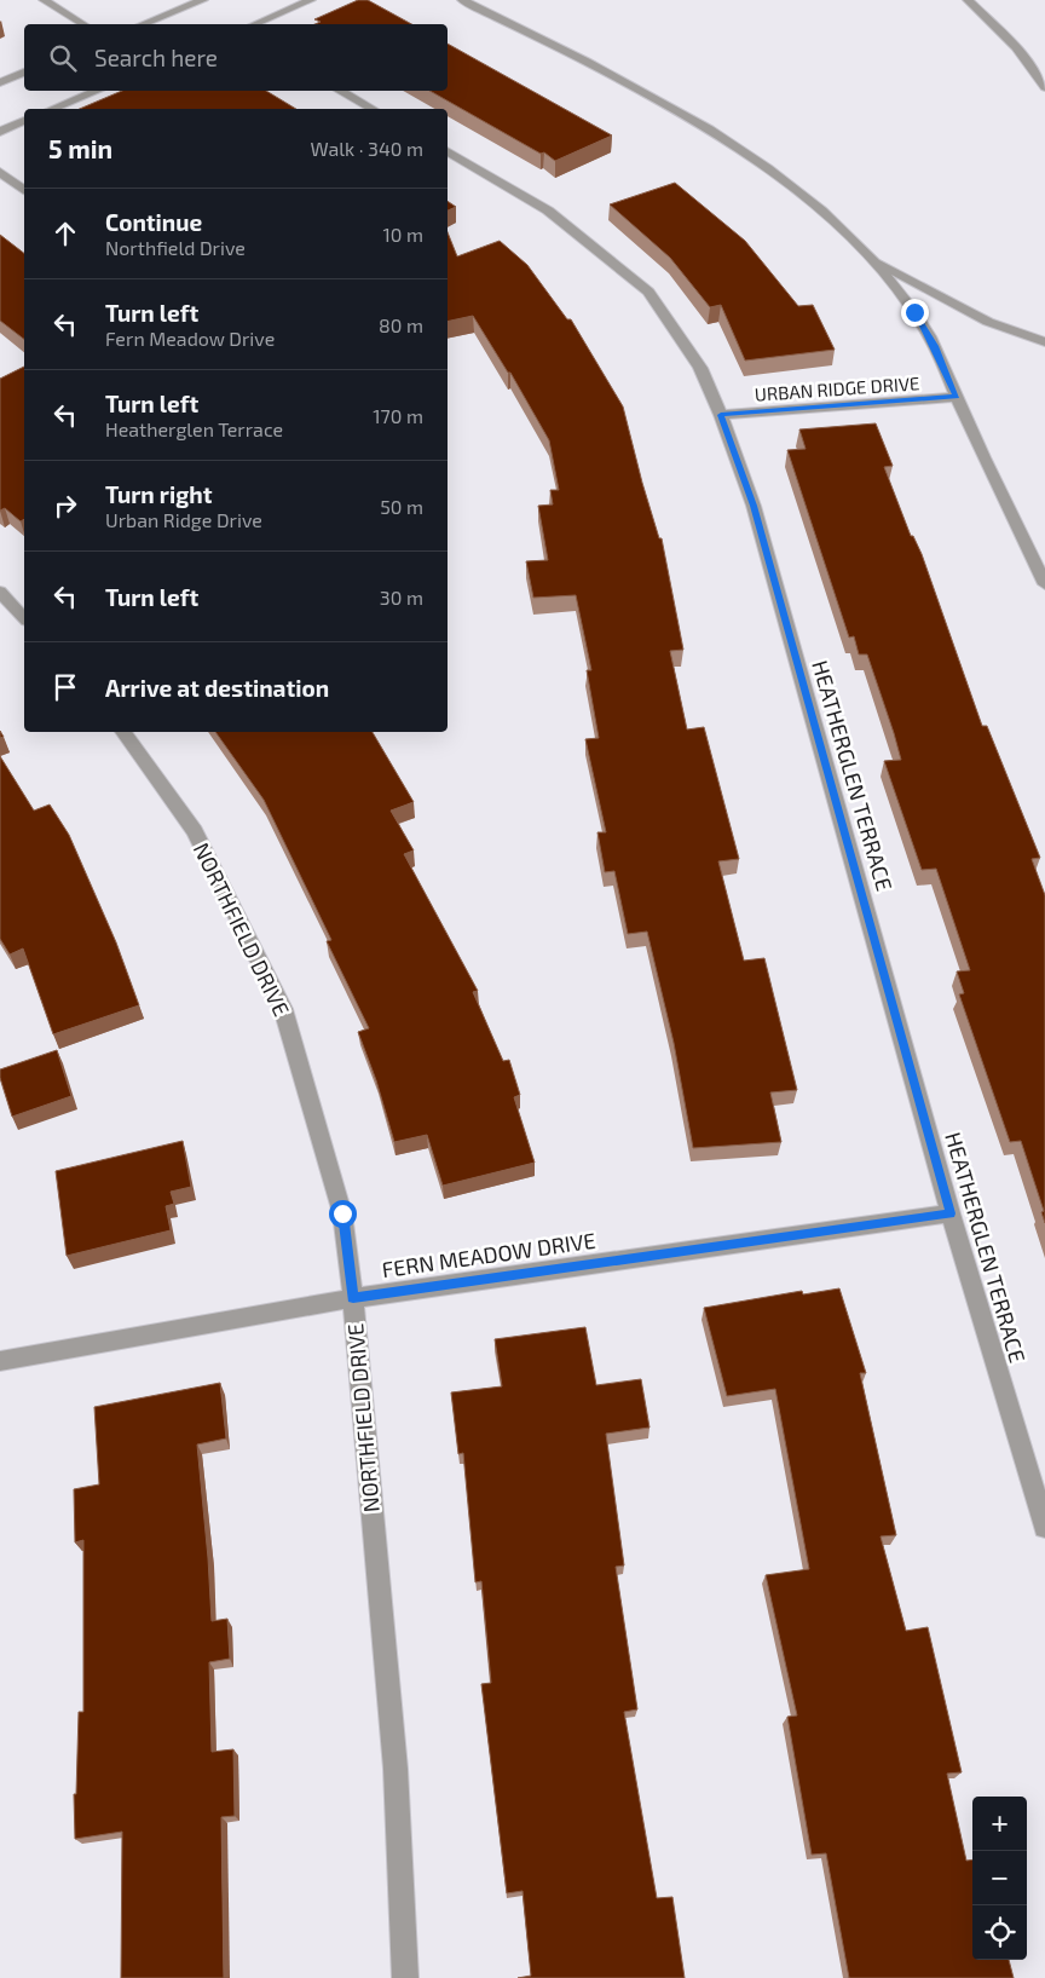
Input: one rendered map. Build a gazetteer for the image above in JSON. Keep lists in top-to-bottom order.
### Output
{
  "streets": {
    "street": [
      "URBAN RIDGE DRIVE",
      "HEATHERGLEN TERRACE",
      "NORTHFIELD DRIVE",
      "FERN MEADOW DRIVE"
    ]
  },
  "crossings": [
    ["URBAN RIDGE DRIVE", "HEATHERGLEN TERRACE"],
    ["HEATHERGLEN TERRACE", "FERN MEADOW DRIVE"],
    ["NORTHFIELD DRIVE", "FERN MEADOW DRIVE"]
  ],
  "page": {
    "search": "Search here",
    "heading": ["5 min", "Walk · 340 m"],
    "list": [
      ["Continue", "Northfield Drive", "10 m"],
      ["Turn left", "Fern Meadow Drive", "80 m"],
      ["Turn left", "Heatherglen Terrace", "170 m"],
      ["Turn right", "Urban Ridge Drive", "50 m"],
      ["Turn left", "30 m"],
      "Arrive at destination"
    ],
    "map_buttons": ["+", "−"]
  }
}
